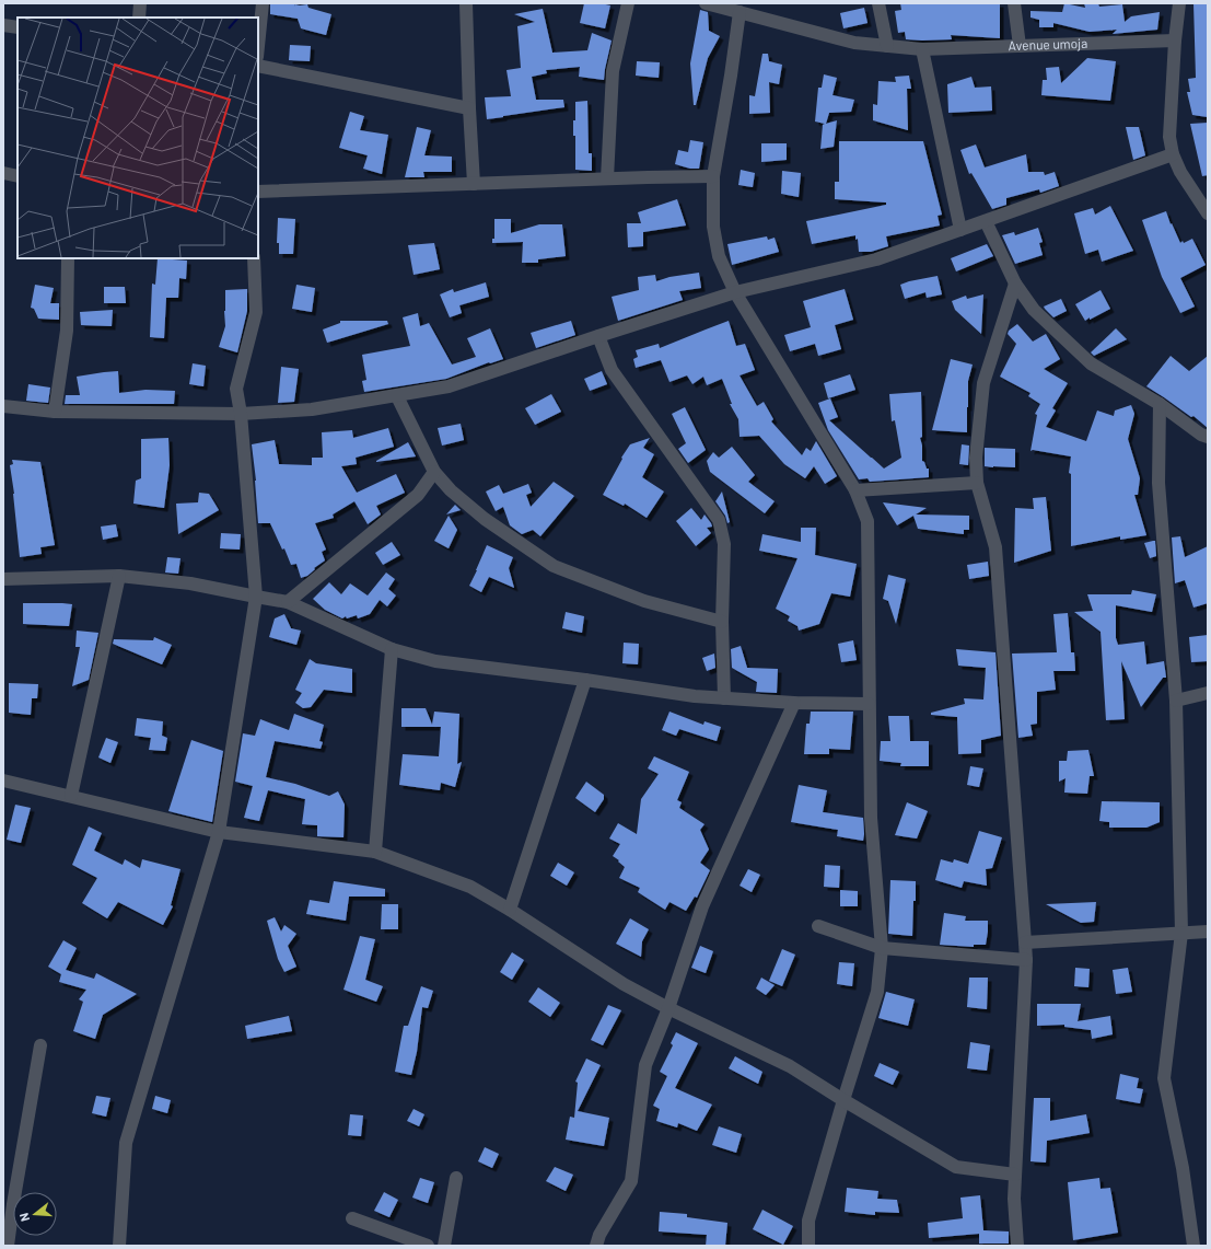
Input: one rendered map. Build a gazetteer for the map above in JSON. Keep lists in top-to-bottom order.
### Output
{
  "streets": {
    "street": ["Avenue umoja"]
  },
  "north": "left"
}
